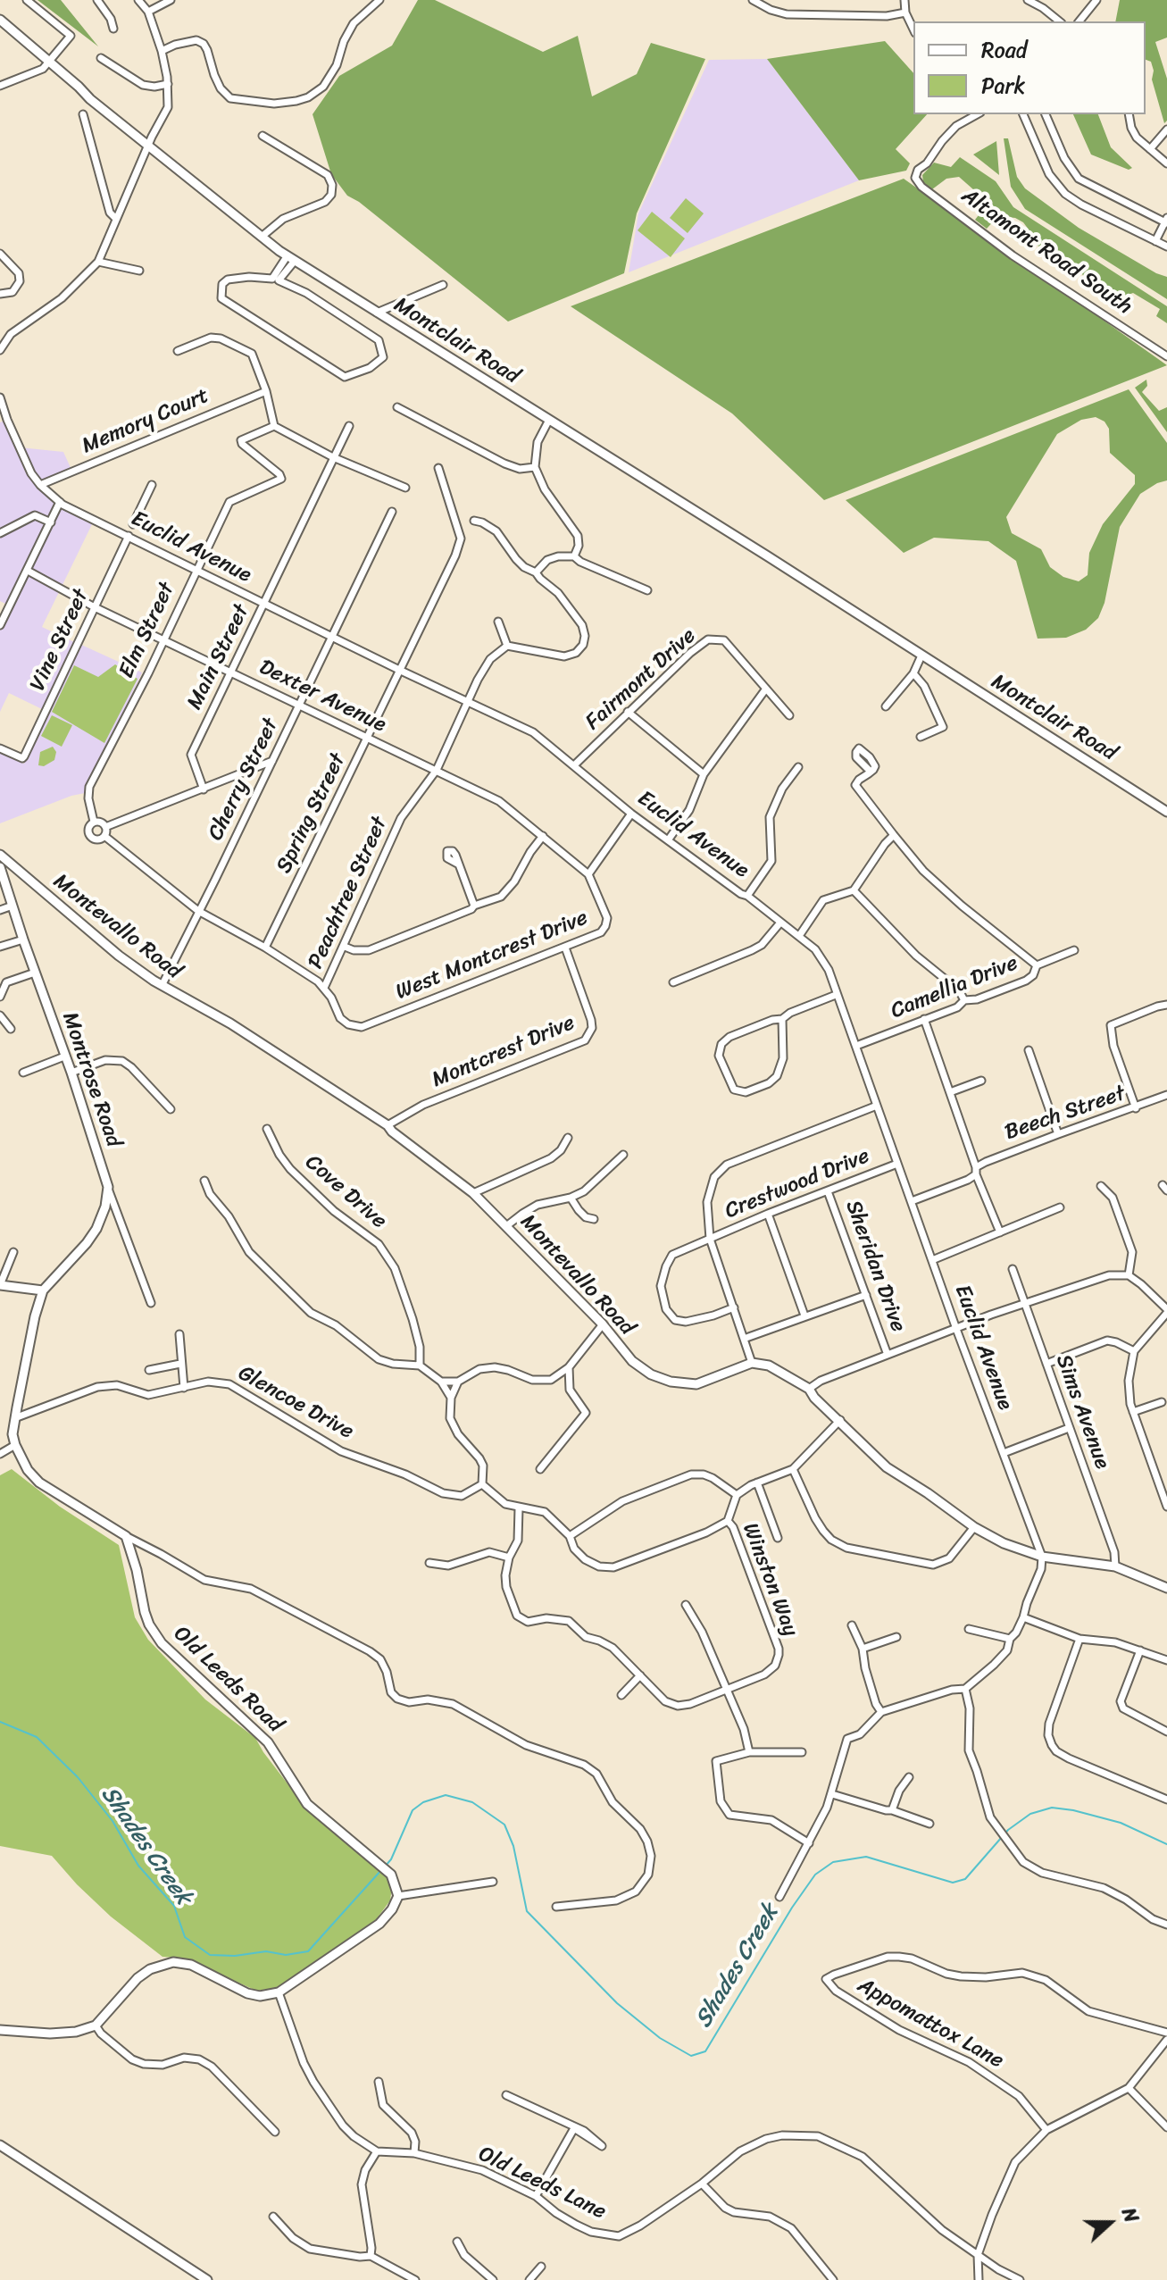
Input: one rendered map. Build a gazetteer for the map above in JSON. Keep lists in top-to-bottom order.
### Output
{
  "streets": {
    "main road": [
      "Montclair Road",
      "Montevallo Road",
      "Montrose Road",
      "Old Leeds Road"
    ],
    "street": [
      "Altamont Road South",
      "Memory Court",
      "Euclid Avenue",
      "Elm Street",
      "Vine Street",
      "Main Street",
      "Fairmont Drive",
      "Dexter Avenue",
      "Cherry Street",
      "Spring Street",
      "Peachtree Street",
      "West Montcrest Drive",
      "Camellia Drive",
      "Montcrest Drive",
      "Beech Street",
      "Crestwood Drive",
      "Cove Drive",
      "Sheridan Drive",
      "Glencoe Drive",
      "Sims Avenue",
      "Winston Way",
      "Appomattox Lane",
      "Old Leeds Lane"
    ]
  },
  "crossings": [
    ["Memory Court", "Euclid Avenue"],
    ["Euclid Avenue", "Elm Street"],
    ["Euclid Avenue", "Vine Street"],
    ["Euclid Avenue", "Main Street"],
    ["Euclid Avenue", "Fairmont Drive"],
    ["Euclid Avenue", "Cherry Street"],
    ["Euclid Avenue", "Spring Street"],
    ["Euclid Avenue", "Peachtree Street"],
    ["Euclid Avenue", "West Montcrest Drive"],
    ["Euclid Avenue", "Camellia Drive"],
    ["Euclid Avenue", "Beech Street"],
    ["Euclid Avenue", "Crestwood Drive"],
    ["Elm Street", "Dexter Avenue"],
    ["Vine Street", "Dexter Avenue"],
    ["Main Street", "Dexter Avenue"],
    ["Dexter Avenue", "Cherry Street"],
    ["Dexter Avenue", "Spring Street"],
    ["Dexter Avenue", "Peachtree Street"],
    ["Dexter Avenue", "West Montcrest Drive"],
    ["Cherry Street", "Montevallo Road"],
    ["Peachtree Street", "West Montcrest Drive"],
    ["Montevallo Road", "Montcrest Drive"],
    ["West Montcrest Drive", "Montcrest Drive"],
    ["Crestwood Drive", "Sheridan Drive"]
  ],
  "water": ["Shades Creek"],
  "legend": ["Road", "Park"],
  "north": "right"
}
